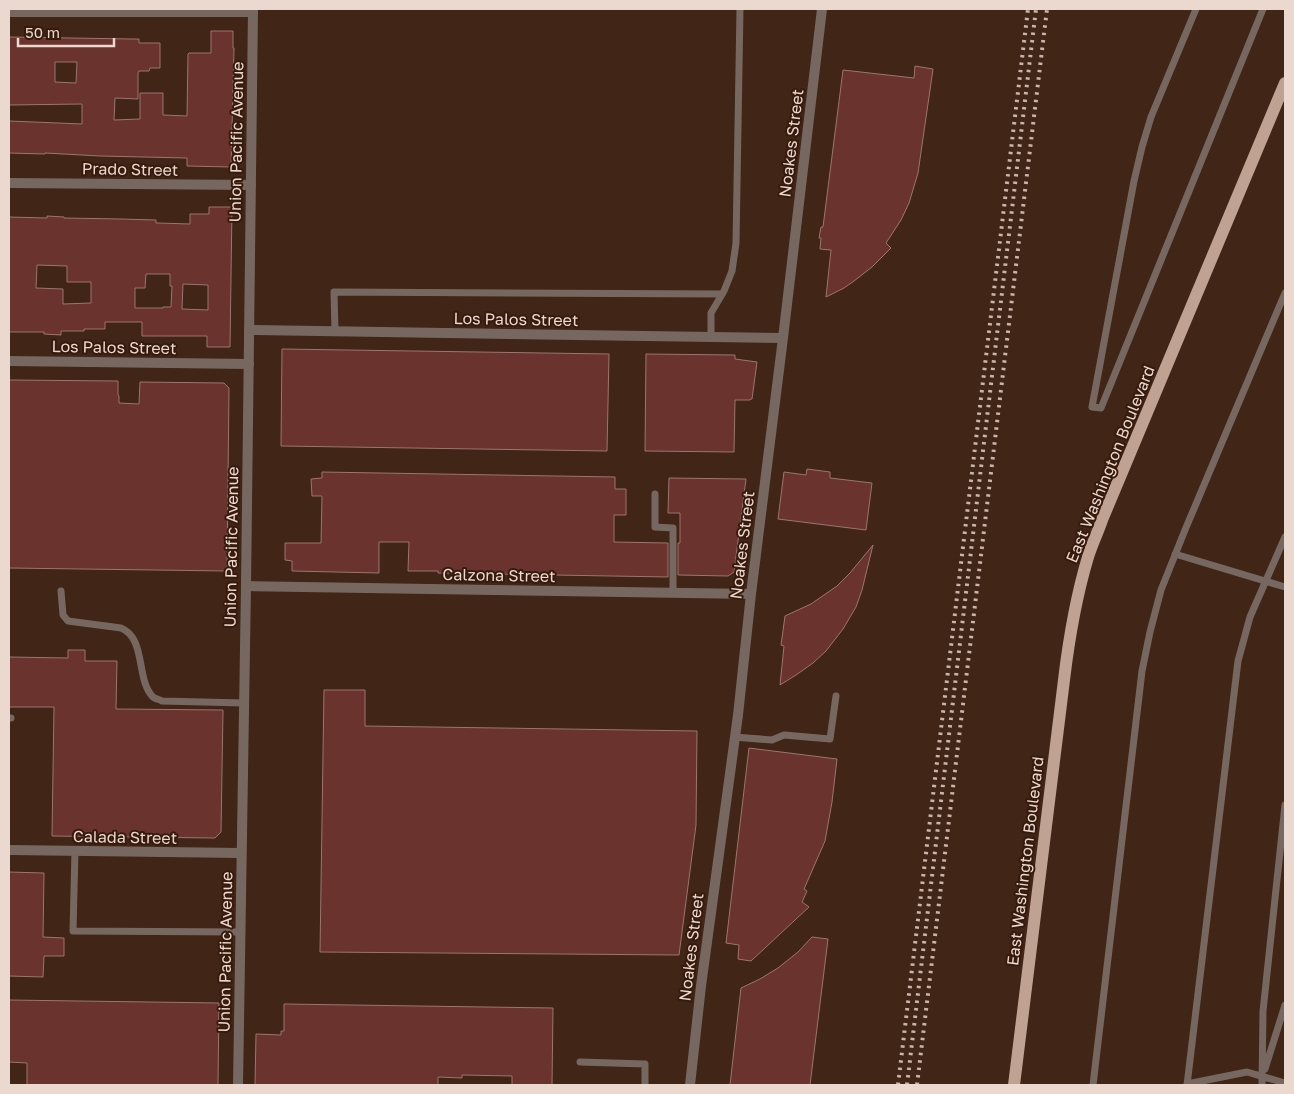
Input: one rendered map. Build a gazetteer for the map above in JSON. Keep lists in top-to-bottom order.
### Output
{
  "streets": {
    "main road": ["East Washington Boulevard"],
    "street": [
      "Union Pacific Avenue",
      "Noakes Street",
      "Prado Street",
      "Los Palos Street",
      "Calzona Street",
      "Calada Street"
    ]
  },
  "crossings": [
    ["Union Pacific Avenue", "Prado Street"],
    ["Union Pacific Avenue", "Los Palos Street"],
    ["Union Pacific Avenue", "Calzona Street"],
    ["Union Pacific Avenue", "Calada Street"],
    ["Noakes Street", "Los Palos Street"],
    ["Noakes Street", "Calzona Street"]
  ],
  "scale_bar": "50 m"
}
